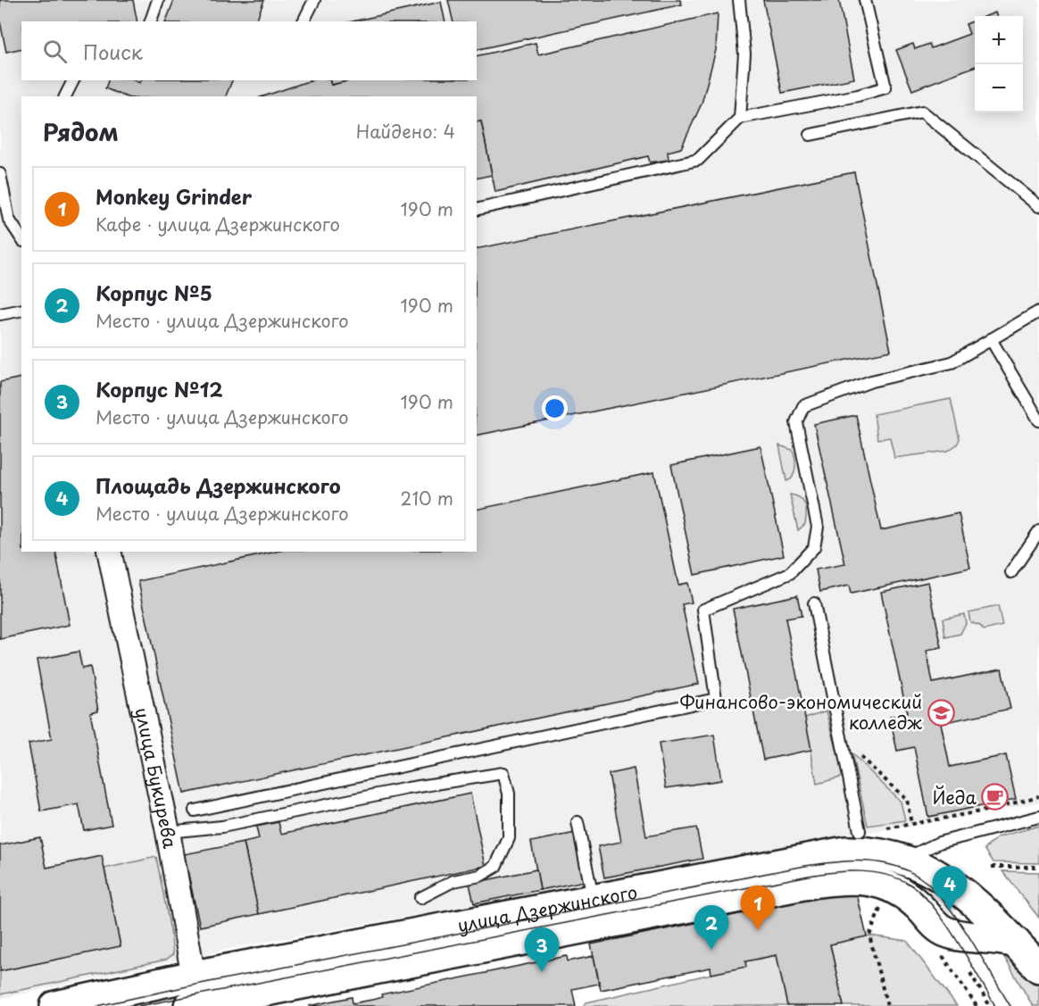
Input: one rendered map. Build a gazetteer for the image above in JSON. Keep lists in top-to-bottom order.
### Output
{
  "streets": {
    "main road": ["улица Дзержинского"],
    "street": ["улица Букирева"]
  },
  "crossings": [
    ["улица Букирева", "улица Дзержинского"]
  ],
  "places": {
    "school or university": ["Финансово-экономический колледж"],
    "cafe": ["Йеда"]
  },
  "page": {
    "map_buttons": ["+", "−"],
    "search": "Поиск",
    "heading": ["Рядом", "Найдено: 4"],
    "list": [
      {
        "mark": "1",
        "name": "Monkey Grinder",
        "note": "Кафе · улица Дзержинского",
        "value": "190 m"
      },
      {
        "mark": "2",
        "name": "Корпус №5",
        "note": "Место · улица Дзержинского",
        "value": "190 m"
      },
      {
        "mark": "3",
        "name": "Корпус №12",
        "note": "Место · улица Дзержинского",
        "value": "190 m"
      },
      {
        "mark": "4",
        "name": "Площадь Дзержинского",
        "note": "Место · улица Дзержинского",
        "value": "210 m"
      }
    ],
    "pins": [
      "4",
      "1",
      "2",
      "3"
    ]
  }
}
